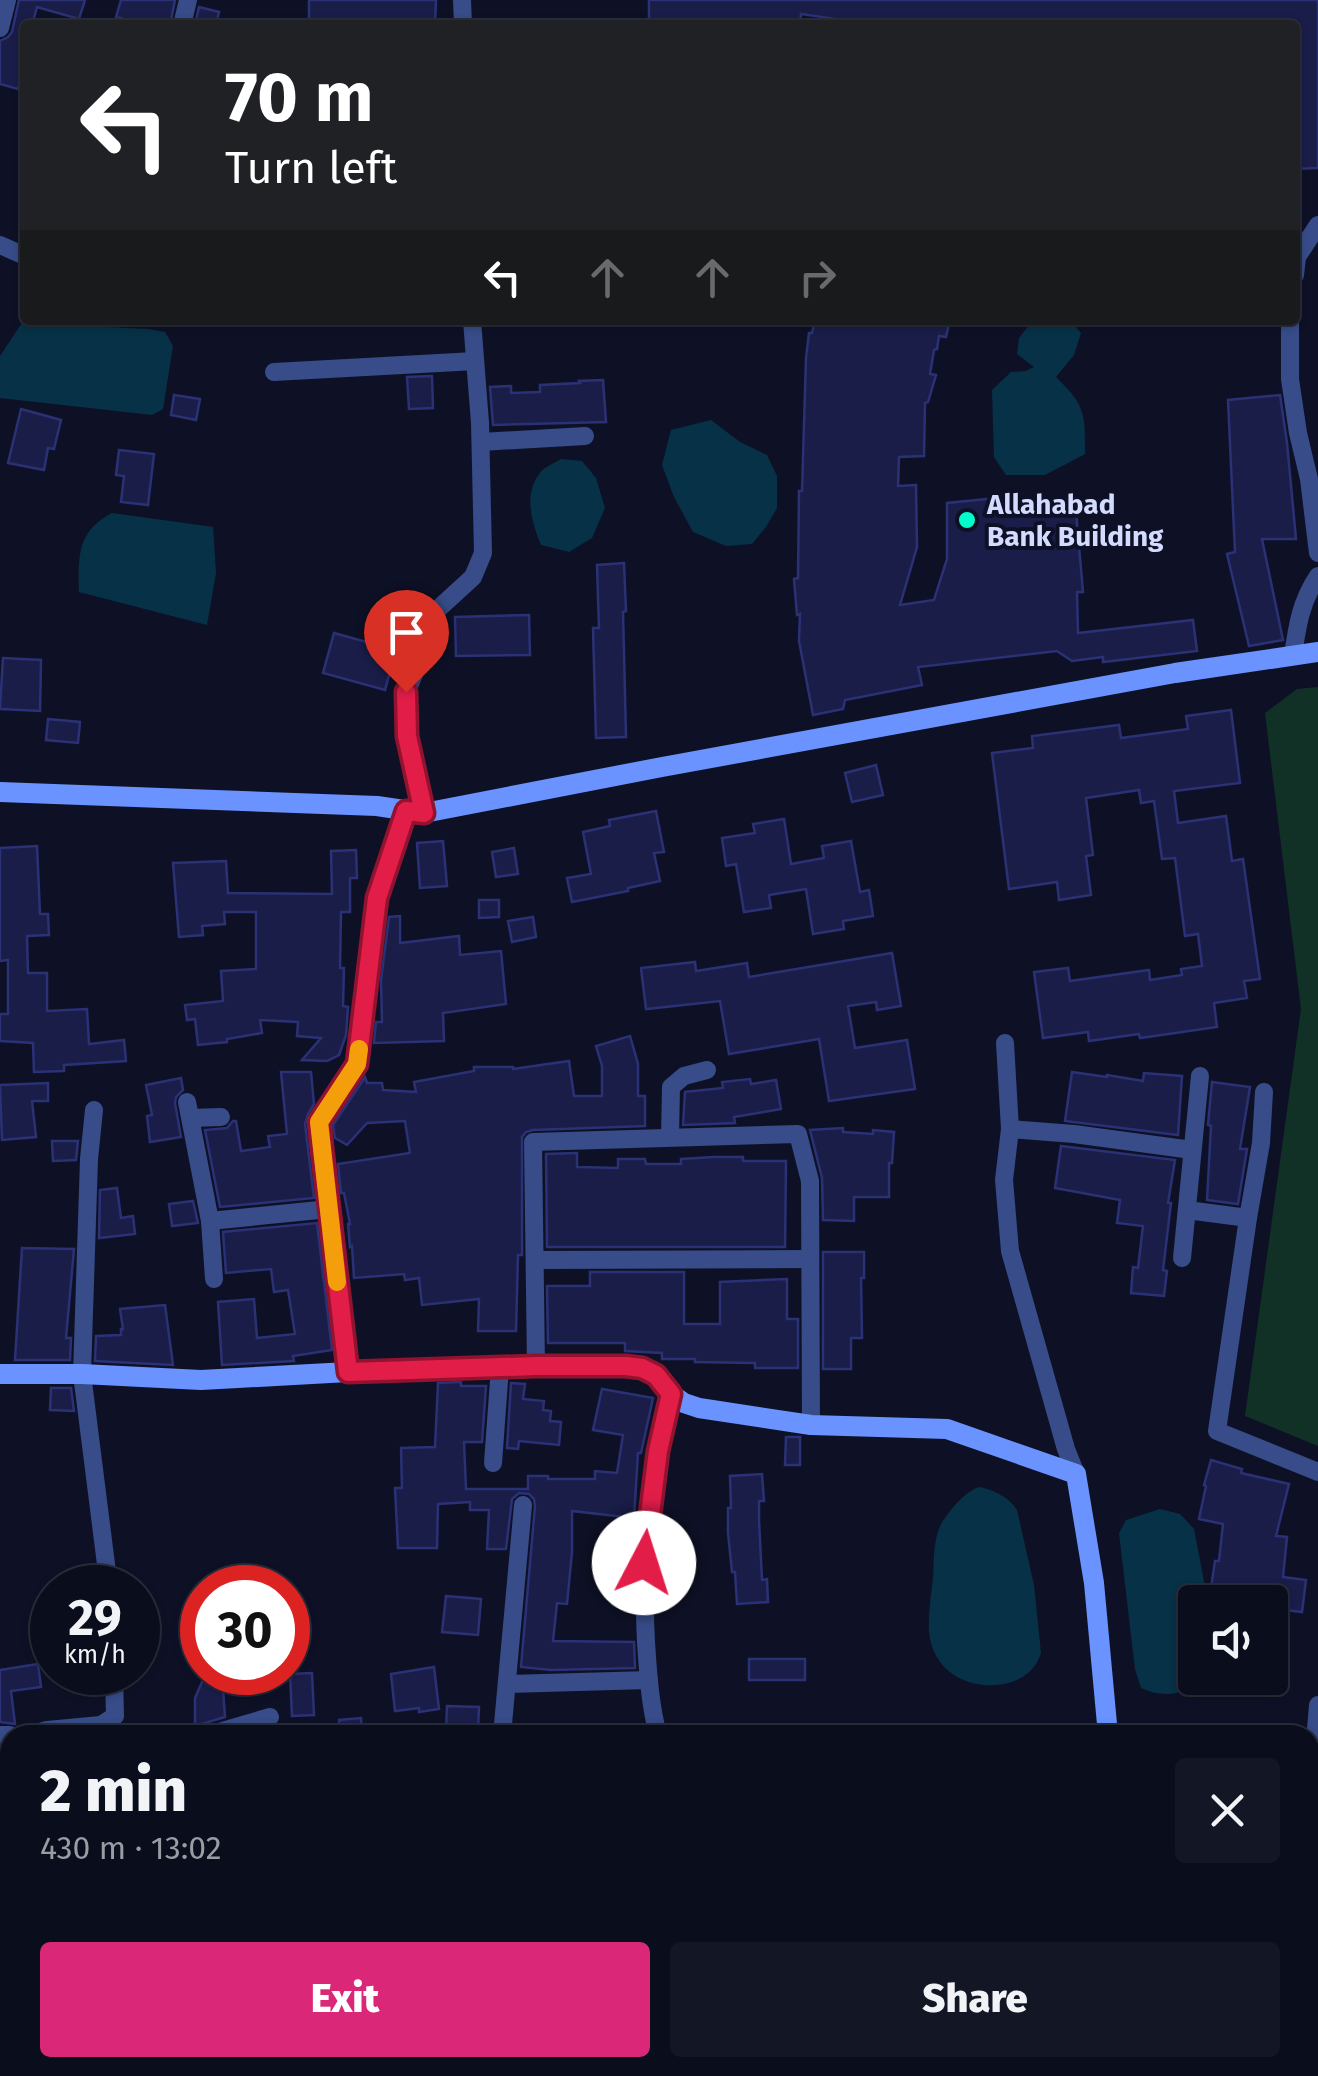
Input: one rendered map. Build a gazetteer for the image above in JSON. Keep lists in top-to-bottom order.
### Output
{
  "places": ["Allahabad Bank Building"],
  "page": {
    "turn": ["70 m", "Turn left"],
    "speed": "29 km/h",
    "limit": "30",
    "heading": ["2 min", "430 m · 13:02"],
    "buttons": ["Exit", "Share"]
  }
}
